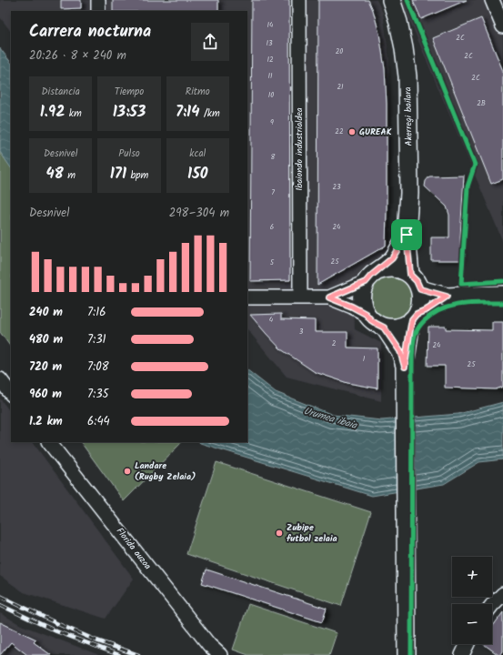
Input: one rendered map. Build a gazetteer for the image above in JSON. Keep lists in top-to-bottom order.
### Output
{
  "streets": {
    "main road": ["Akerregi bailara"],
    "street": ["Ibaiondo industrialdea", "Florida auzoa"]
  },
  "water": ["Urumea ibaia"],
  "places": ["GUREAK", "Landare (Rugby Zelaia)", "Zubipe futbol zelaia"],
  "house_numbers": [
    "14",
    "2C",
    "13",
    "20",
    "2C",
    "12",
    "11",
    "2C",
    "21",
    "10",
    "2B",
    "9",
    "22",
    "8",
    "23",
    "7",
    "6",
    "24",
    "25",
    "5",
    "4",
    "3",
    "2",
    "24",
    "1",
    "25"
  ],
  "page": {
    "heading": ["Carrera nocturna", "20:26 · 8 × 240 m"],
    "stats": [
      ["Distancia", "1.92 km"],
      ["Tiempo", "13:53"],
      ["Ritmo", "7:14 /km"],
      ["Desnivel", "48 m"],
      ["Pulso", "171 bpm"],
      ["kcal", "150"]
    ],
    "chart": ["Desnivel", "298–304 m"],
    "list": [
      {
        "name": "240 m",
        "note": "7:16"
      },
      {
        "name": "480 m",
        "note": "7:31"
      },
      {
        "name": "720 m",
        "note": "7:08"
      },
      {
        "name": "960 m",
        "note": "7:35"
      },
      {
        "name": "1.2 km",
        "note": "6:44"
      }
    ],
    "map_buttons": ["+", "−"]
  }
}
